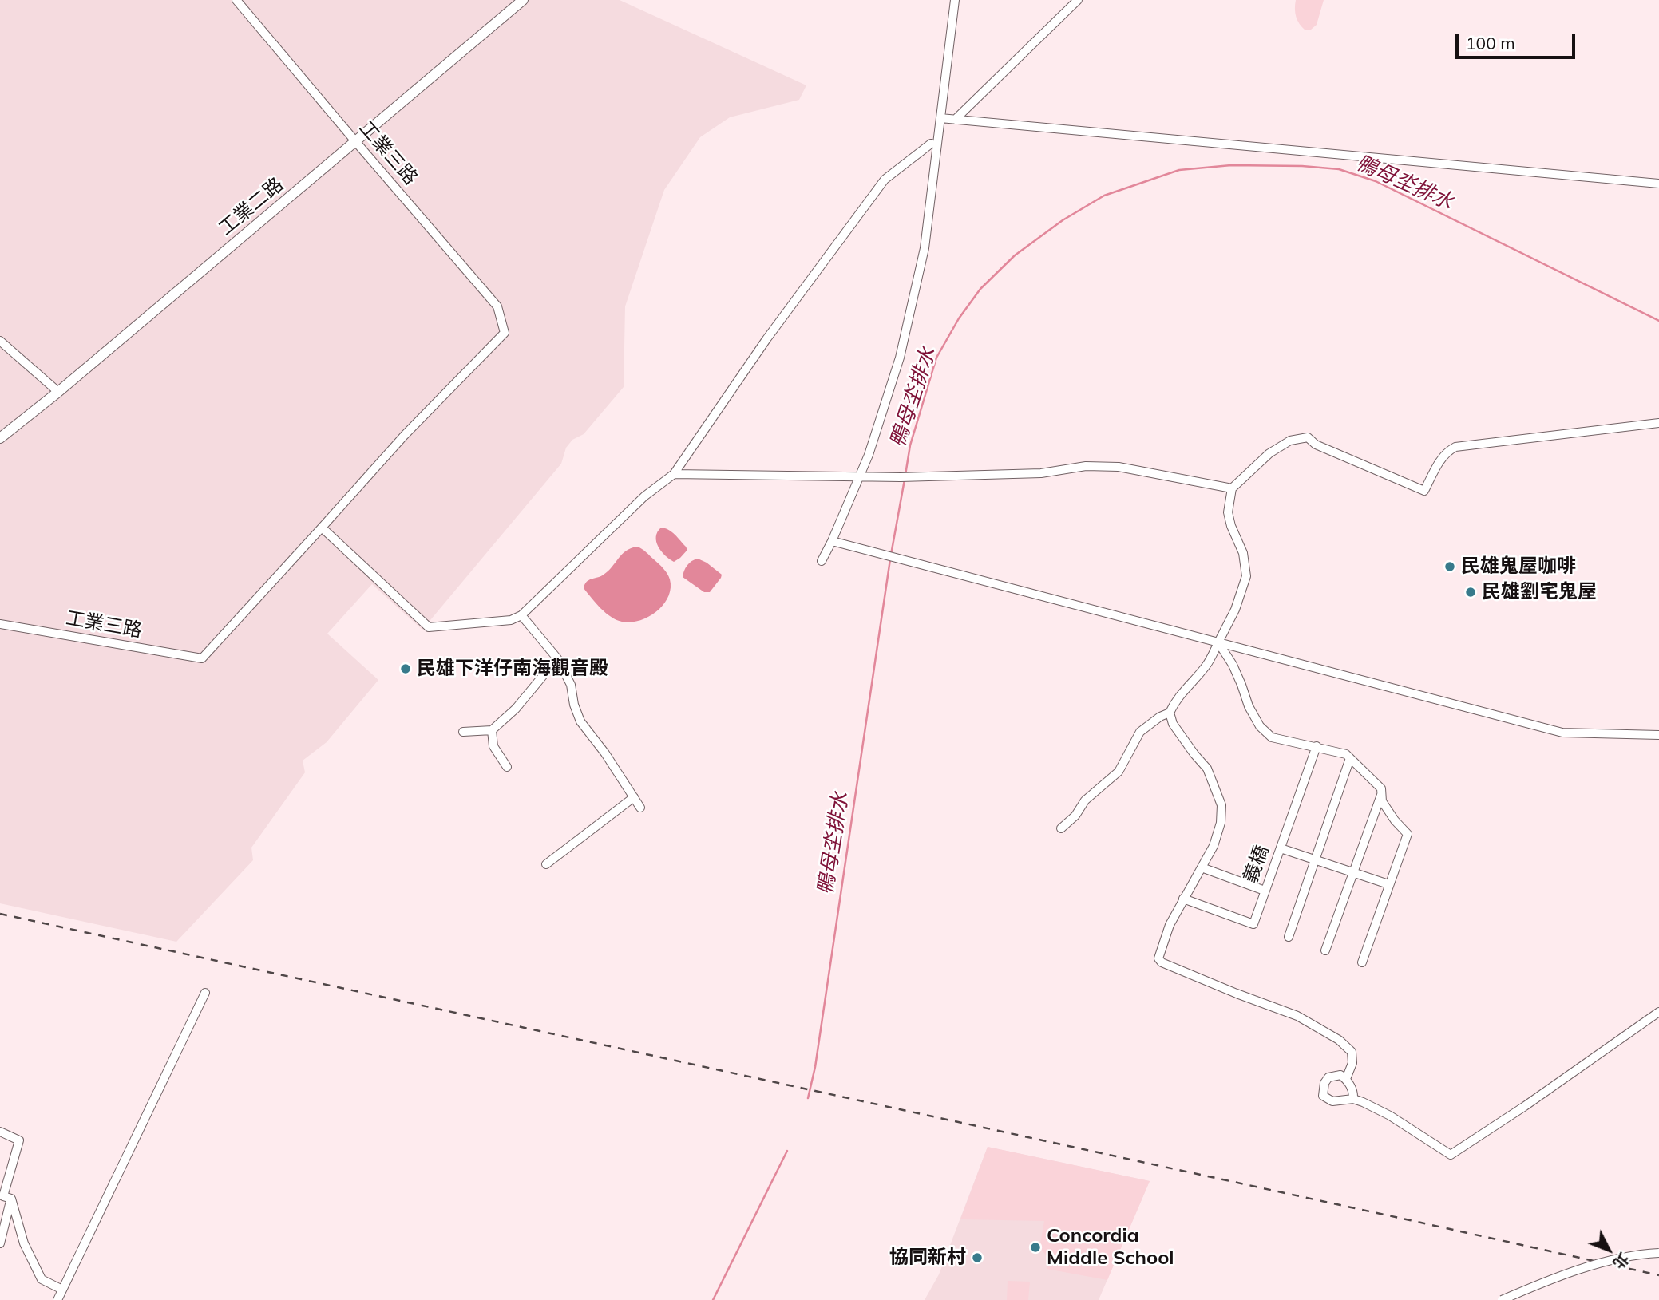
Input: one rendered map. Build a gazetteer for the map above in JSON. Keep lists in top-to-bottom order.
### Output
{
  "streets": {
    "main road": ["工業二路"],
    "street": ["工業三路", "義橋"]
  },
  "crossings": [
    ["工業三路", "工業二路"]
  ],
  "water": ["鴨母坔排水"],
  "places": [
    "民雄鬼屋咖啡",
    "民雄劉宅鬼屋",
    "民雄下洋仔南海觀音殿",
    "Concordia Middle School",
    "協同新村"
  ],
  "scale_bar": "100 m",
  "north": "bottom right"
}
